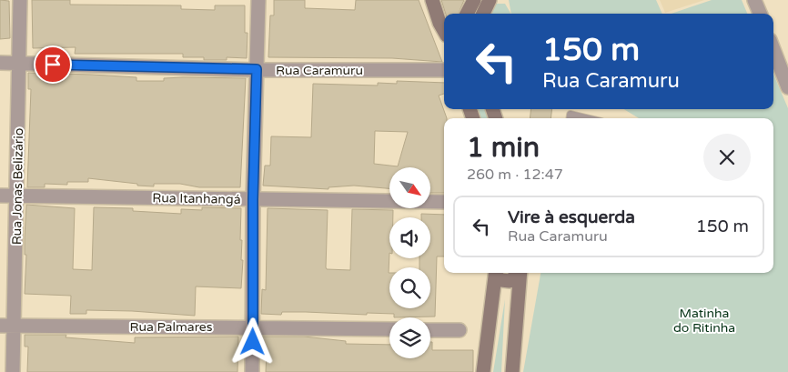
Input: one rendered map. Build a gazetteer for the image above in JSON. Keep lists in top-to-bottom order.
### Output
{
  "streets": {
    "street": [
      "Rua Caramuru",
      "Rua Jonas Belizário",
      "Rua Itanhangá",
      "Rua Palmares"
    ]
  },
  "crossings": [
    ["Rua Caramuru", "Rua Jonas Belizário"],
    ["Rua Jonas Belizário", "Rua Itanhangá"],
    ["Rua Jonas Belizário", "Rua Palmares"]
  ],
  "parks": ["Matinha do Ritinha"],
  "north": "bottom right",
  "page": {
    "turn": ["150 m", "Rua Caramuru"],
    "heading": ["1 min", "260 m · 12:47"],
    "list": [
      {
        "name": "Vire à esquerda",
        "note": "Rua Caramuru",
        "value": "150 m"
      }
    ]
  }
}
